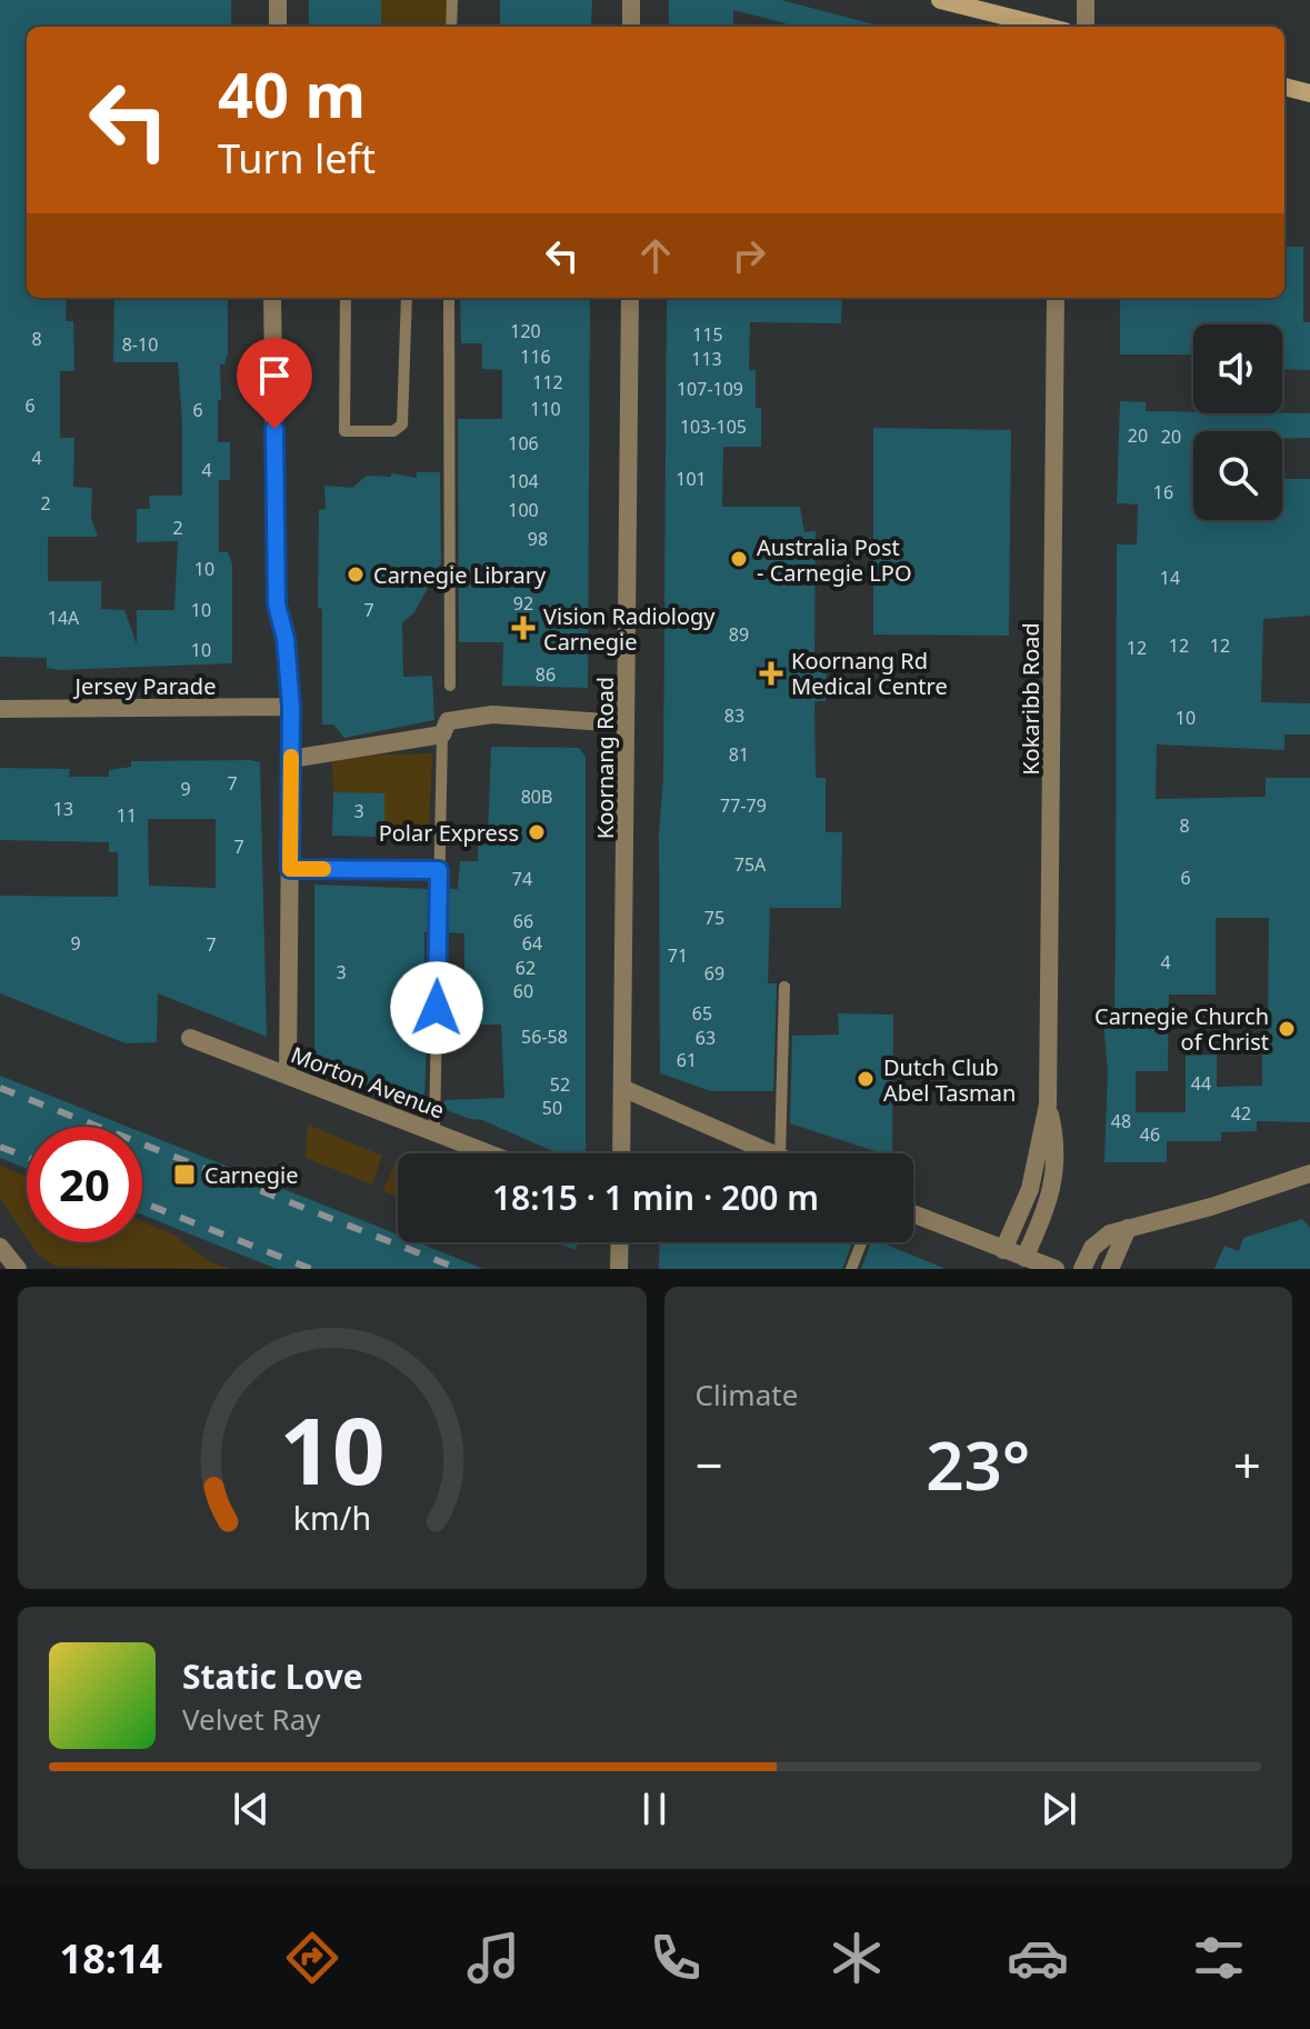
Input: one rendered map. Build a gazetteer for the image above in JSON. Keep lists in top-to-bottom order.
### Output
{
  "streets": {
    "street": [
      "Jersey Parade",
      "Kokaribb Road",
      "Koornang Road",
      "Morton Avenue"
    ]
  },
  "places": {
    "other": [
      "Australia Post - Carnegie LPO",
      "Carnegie Library",
      "Polar Express",
      "Carnegie Church of Christ",
      "Dutch Club Abel Tasman"
    ],
    "health": ["Vision Radiology Carnegie", "Koornang Rd Medical Centre"],
    "transit": ["Carnegie"]
  },
  "house_numbers": [
    "120",
    "115",
    "8",
    "8-10",
    "116",
    "113",
    "112",
    "107-109",
    "6",
    "110",
    "6",
    "103-105",
    "20",
    "20",
    "106",
    "4",
    "4",
    "101",
    "104",
    "16",
    "2",
    "100",
    "2",
    "98",
    "10",
    "14",
    "92",
    "10",
    "7",
    "14A",
    "89",
    "12",
    "12",
    "12",
    "10",
    "86",
    "83",
    "10",
    "81",
    "7",
    "9",
    "80B",
    "77-79",
    "13",
    "3",
    "11",
    "8",
    "7",
    "75A",
    "6",
    "74",
    "75",
    "66",
    "9",
    "64",
    "7",
    "71",
    "4",
    "62",
    "3",
    "69",
    "60",
    "65",
    "56-58",
    "63",
    "61",
    "44",
    "52",
    "50",
    "42",
    "48",
    "46"
  ],
  "page": {
    "turn": ["40 m", "Turn left"],
    "limit": "20",
    "trip": "18:15 · 1 min · 200 m",
    "tile": "Climate",
    "heat": ["−", "23°", "+"],
    "song": ["Static Love", "Velvet Ray"],
    "tabs": "18:14",
    "gauge": ["10", "km/h"]
  }
}
